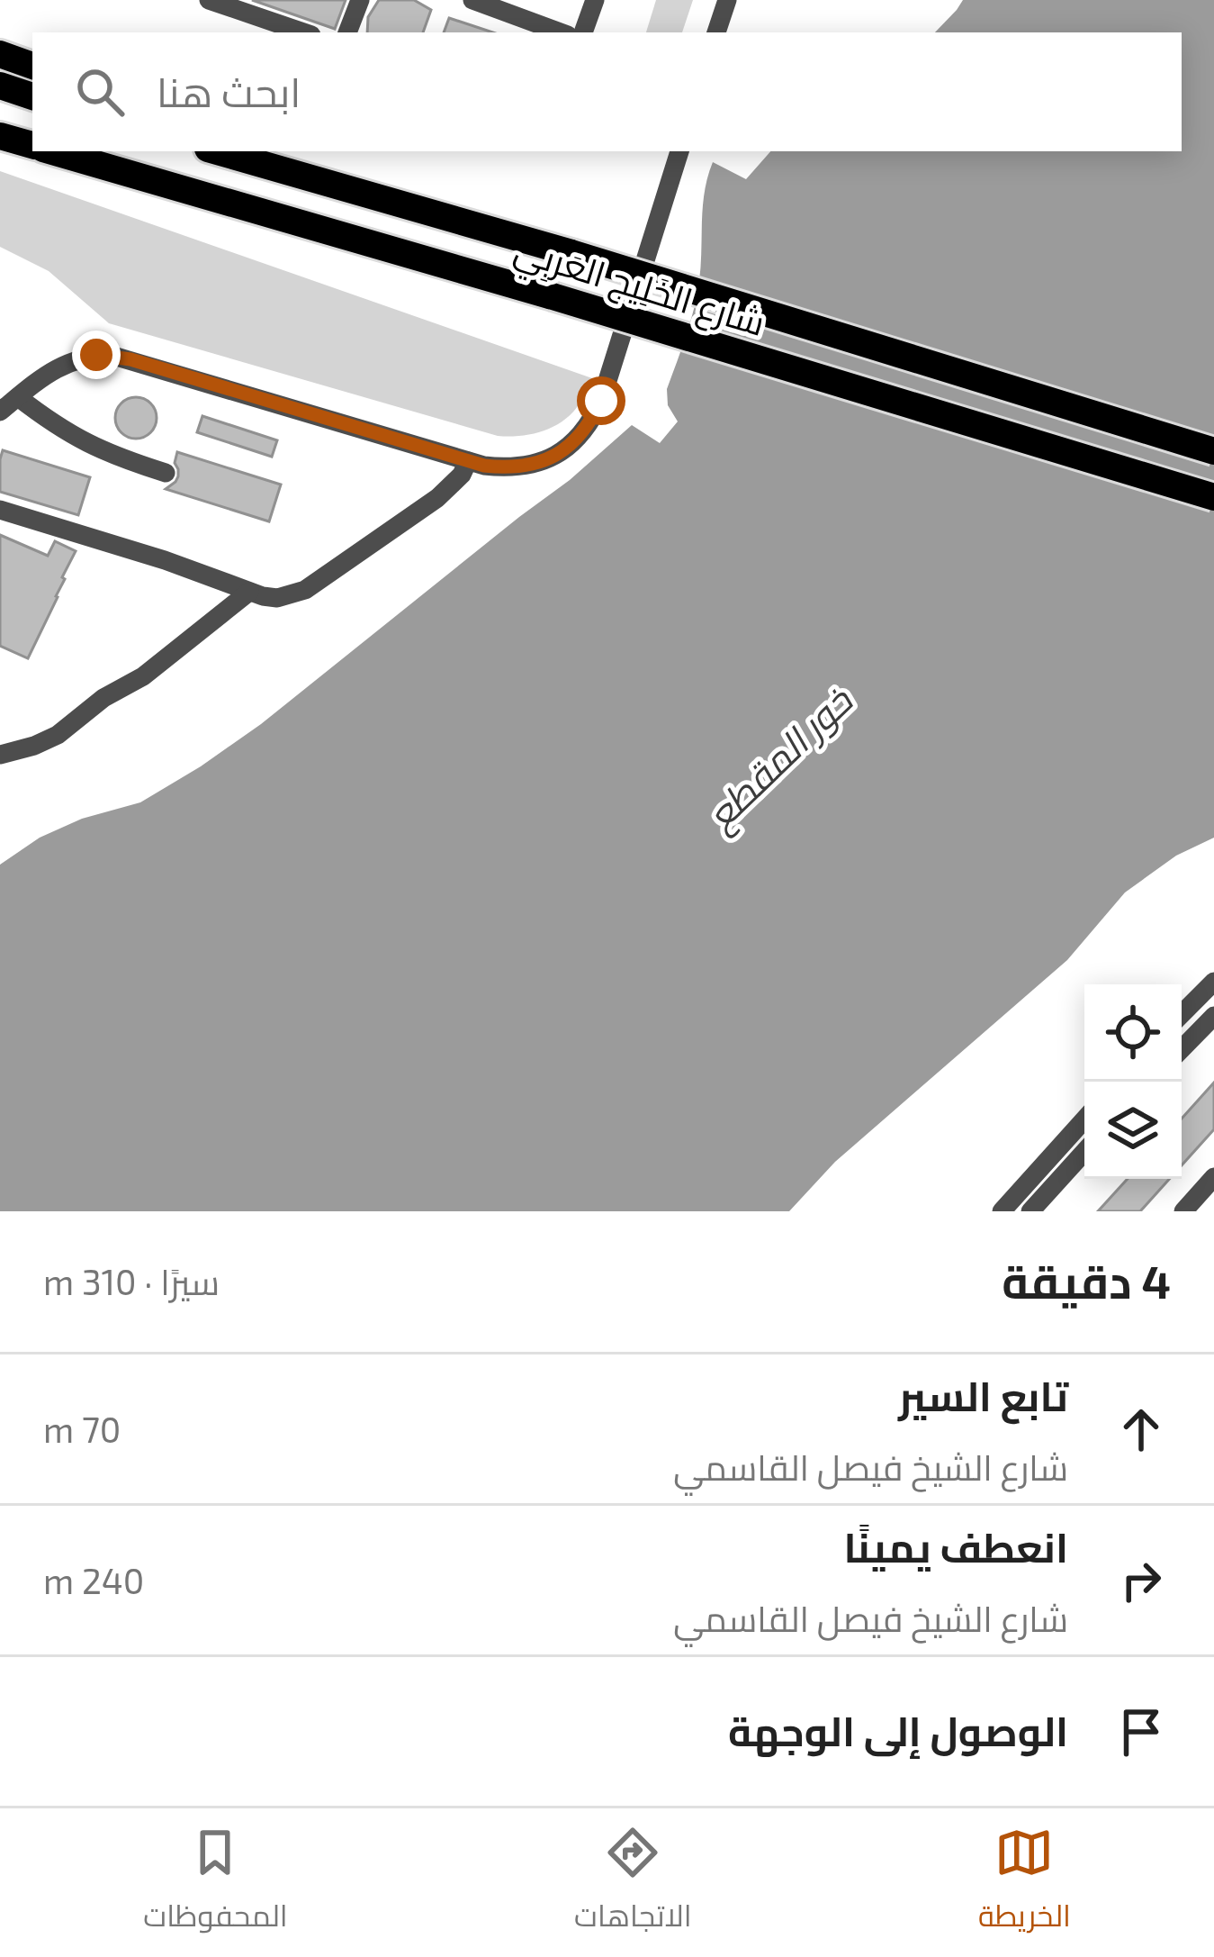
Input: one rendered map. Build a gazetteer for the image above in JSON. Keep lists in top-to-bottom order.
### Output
{
  "streets": {
    "highway": ["شارع الخَلِيج العَربِي"]
  },
  "water": ["خور المقطع"],
  "page": {
    "search": "ابحث هنا",
    "heading": ["4 دقيقة", "سيرًا · 310 m"],
    "list": [
      ["تابع السير", "شارع الشيخ فيصل القاسمي", "70 m"],
      ["انعطف يمينًا", "شارع الشيخ فيصل القاسمي", "240 m"],
      "الوصول إلى الوجهة"
    ],
    "nav": ["الخريطة", "الاتجاهات", "المحفوظات"]
  }
}
